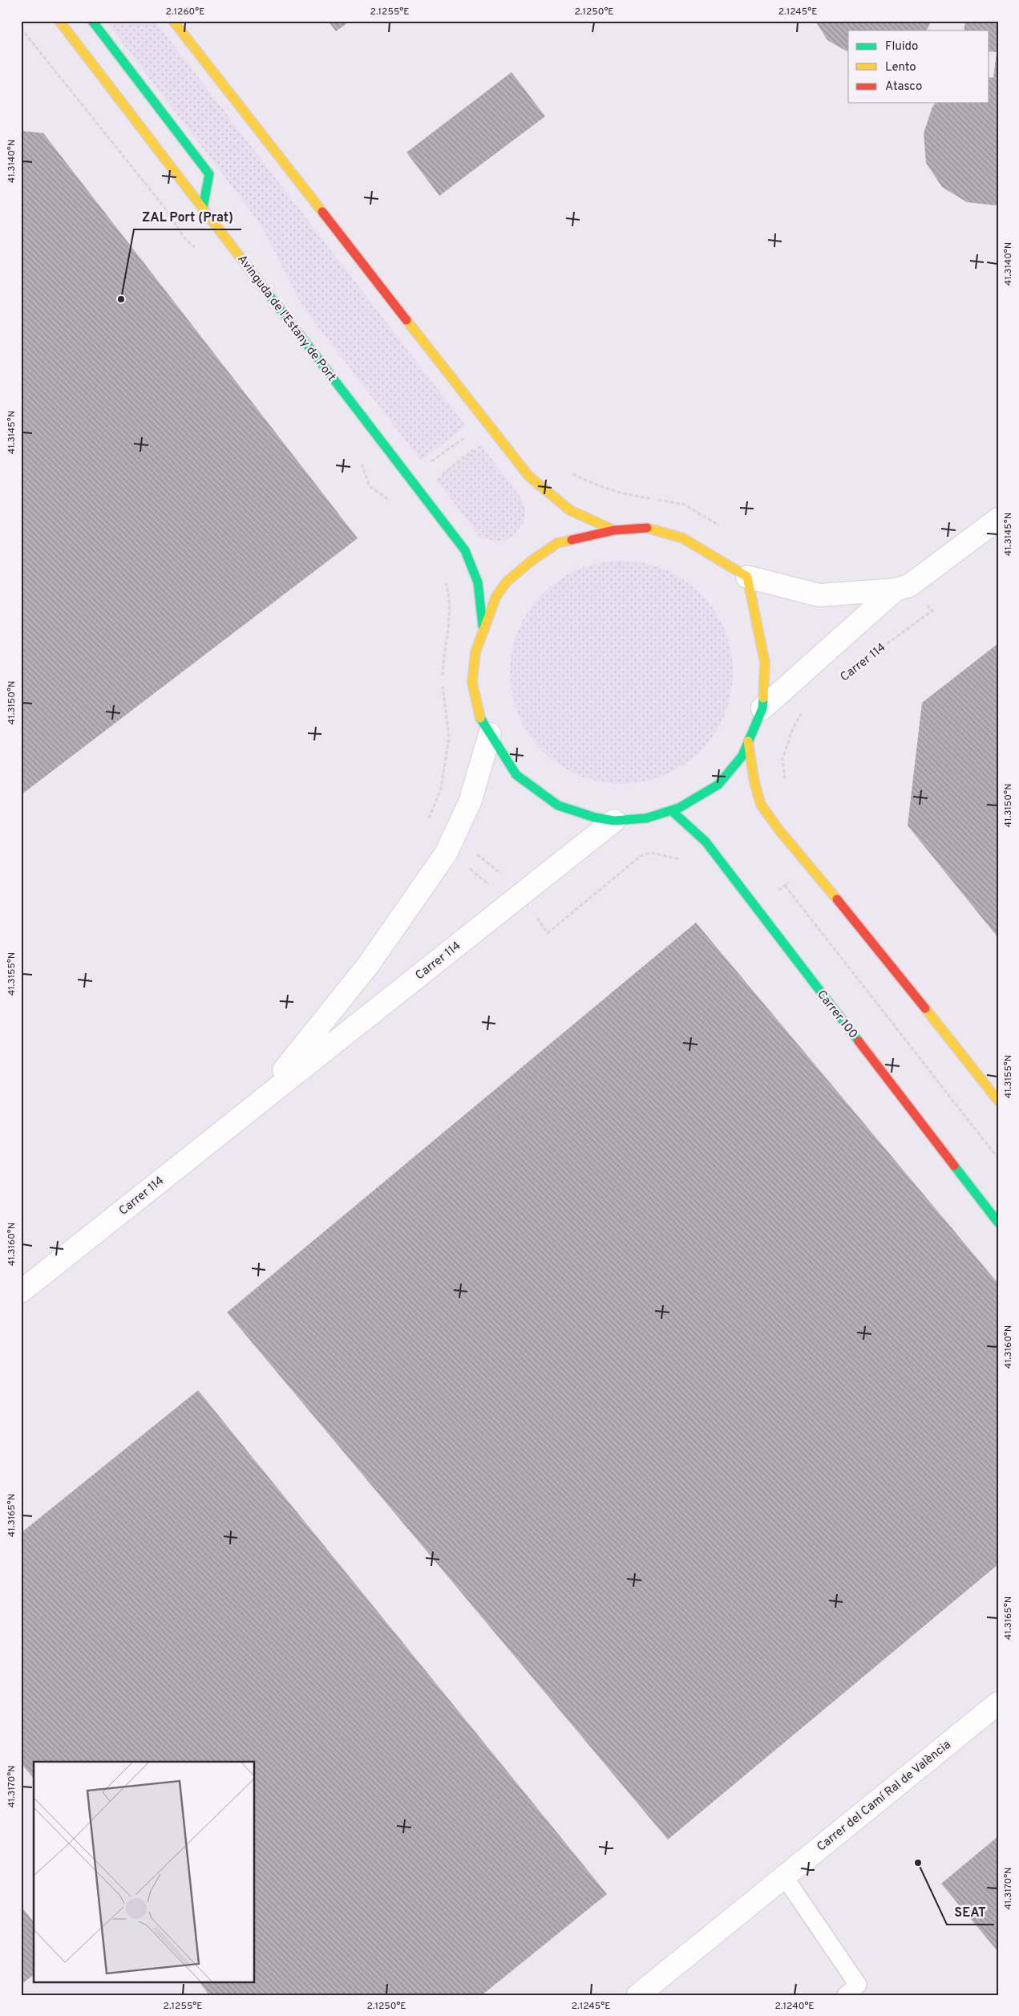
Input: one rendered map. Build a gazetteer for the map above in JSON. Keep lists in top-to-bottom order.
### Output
{
  "streets": {
    "street": [
      "Avinguda de l'Estany de Port",
      "Carrer 114",
      "Carrer 100",
      "Carrer del Camí Ral de València"
    ]
  },
  "places": ["ZAL Port (Prat)", "SEAT"],
  "legend": ["Fluido", "Lento", "Atasco"],
  "coordinates": [
    "2.1260°E",
    "2.1255°E",
    "2.1250°E",
    "2.1245°E",
    "41.3140°N",
    "41.3145°N",
    "41.3150°N",
    "41.3155°N",
    "41.3160°N",
    "41.3165°N",
    "41.3170°N",
    "2.1240°E"
  ]
}
